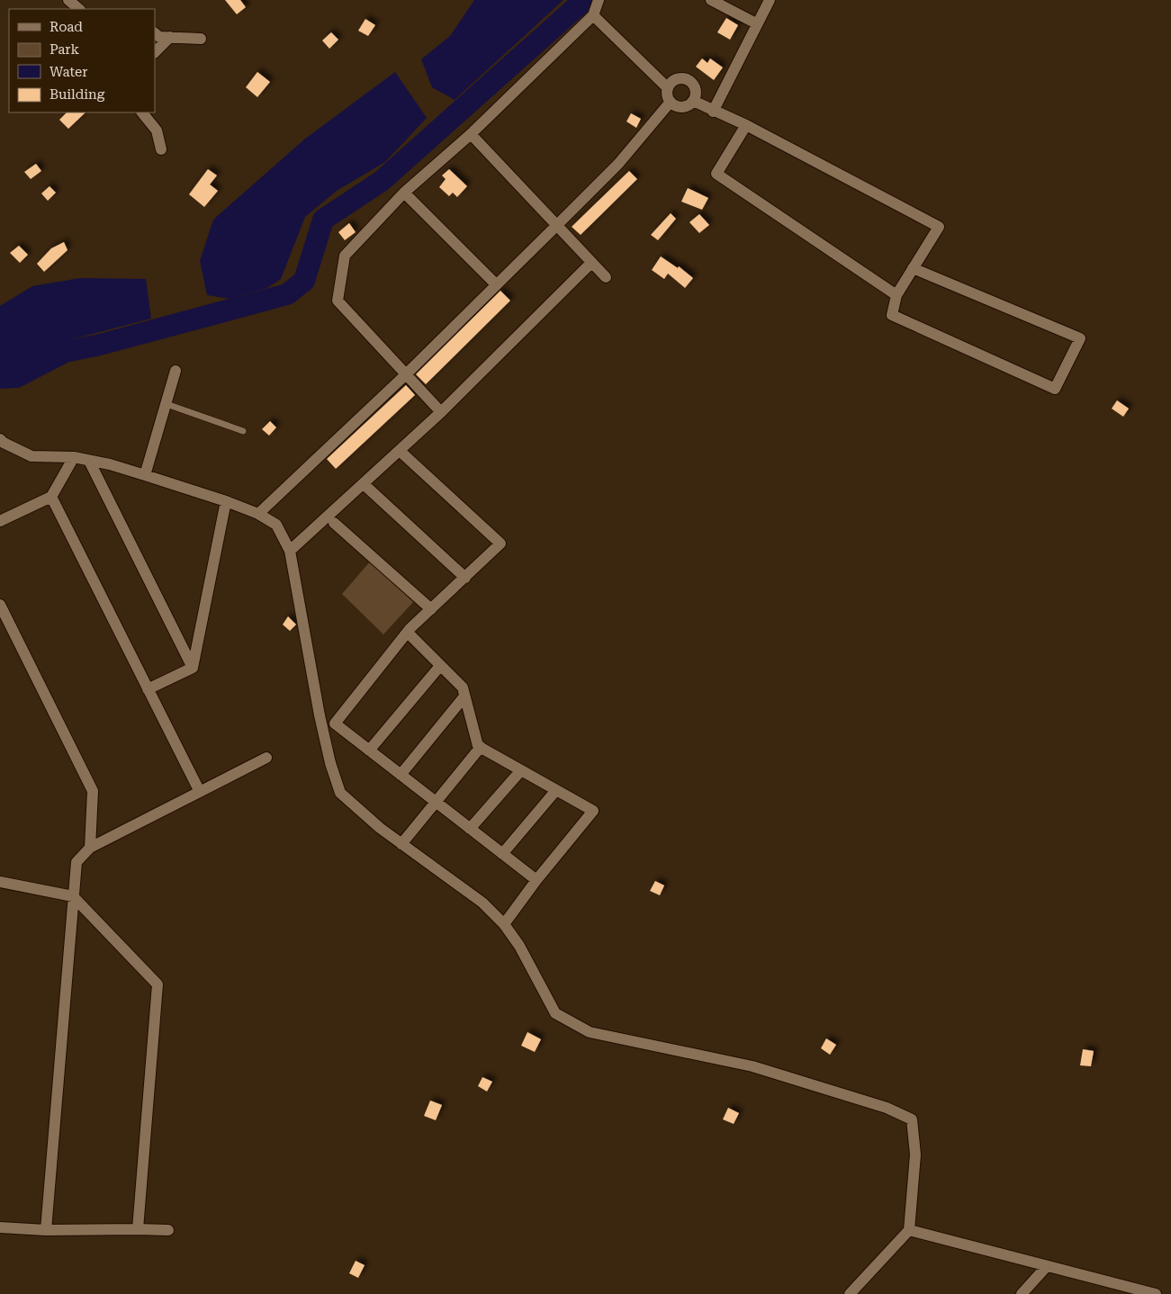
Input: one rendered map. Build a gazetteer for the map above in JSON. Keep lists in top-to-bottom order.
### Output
{
  "legend": [
    "Road",
    "Park",
    "Water",
    "Building"
  ]
}
